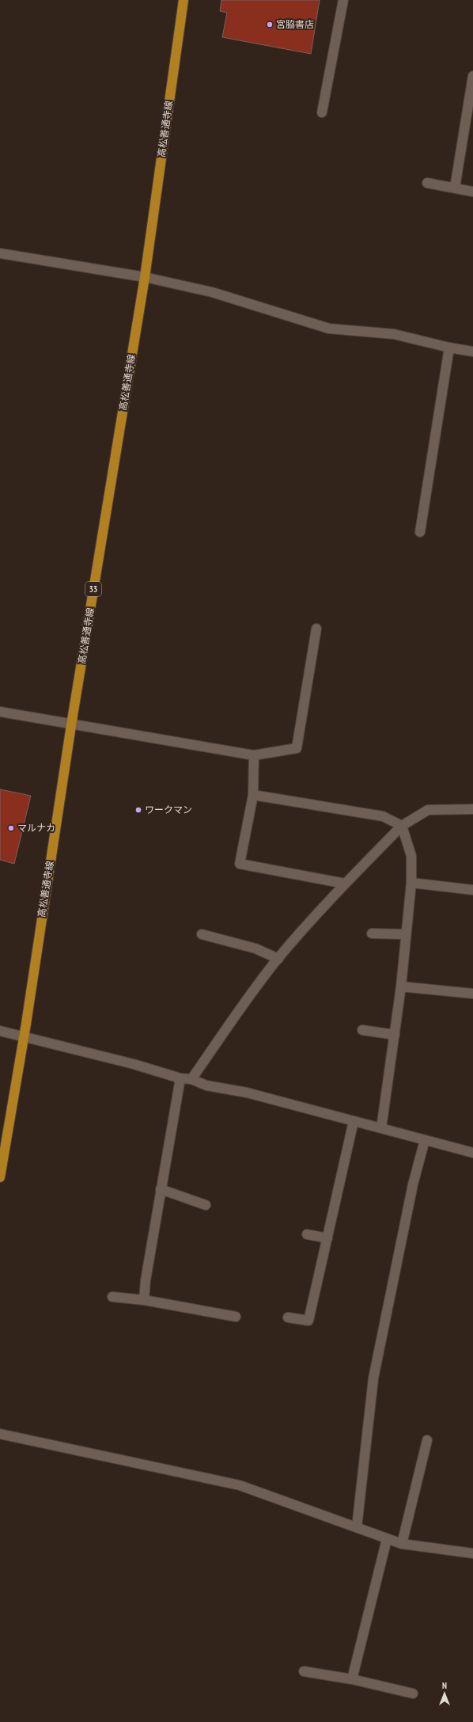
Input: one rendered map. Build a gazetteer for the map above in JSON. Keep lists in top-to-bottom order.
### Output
{
  "streets": {
    "main road": ["高松善通寺線", "33"]
  },
  "places": ["宮脇書店", "ワークマン", "マルナカ"],
  "north": "top"
}
